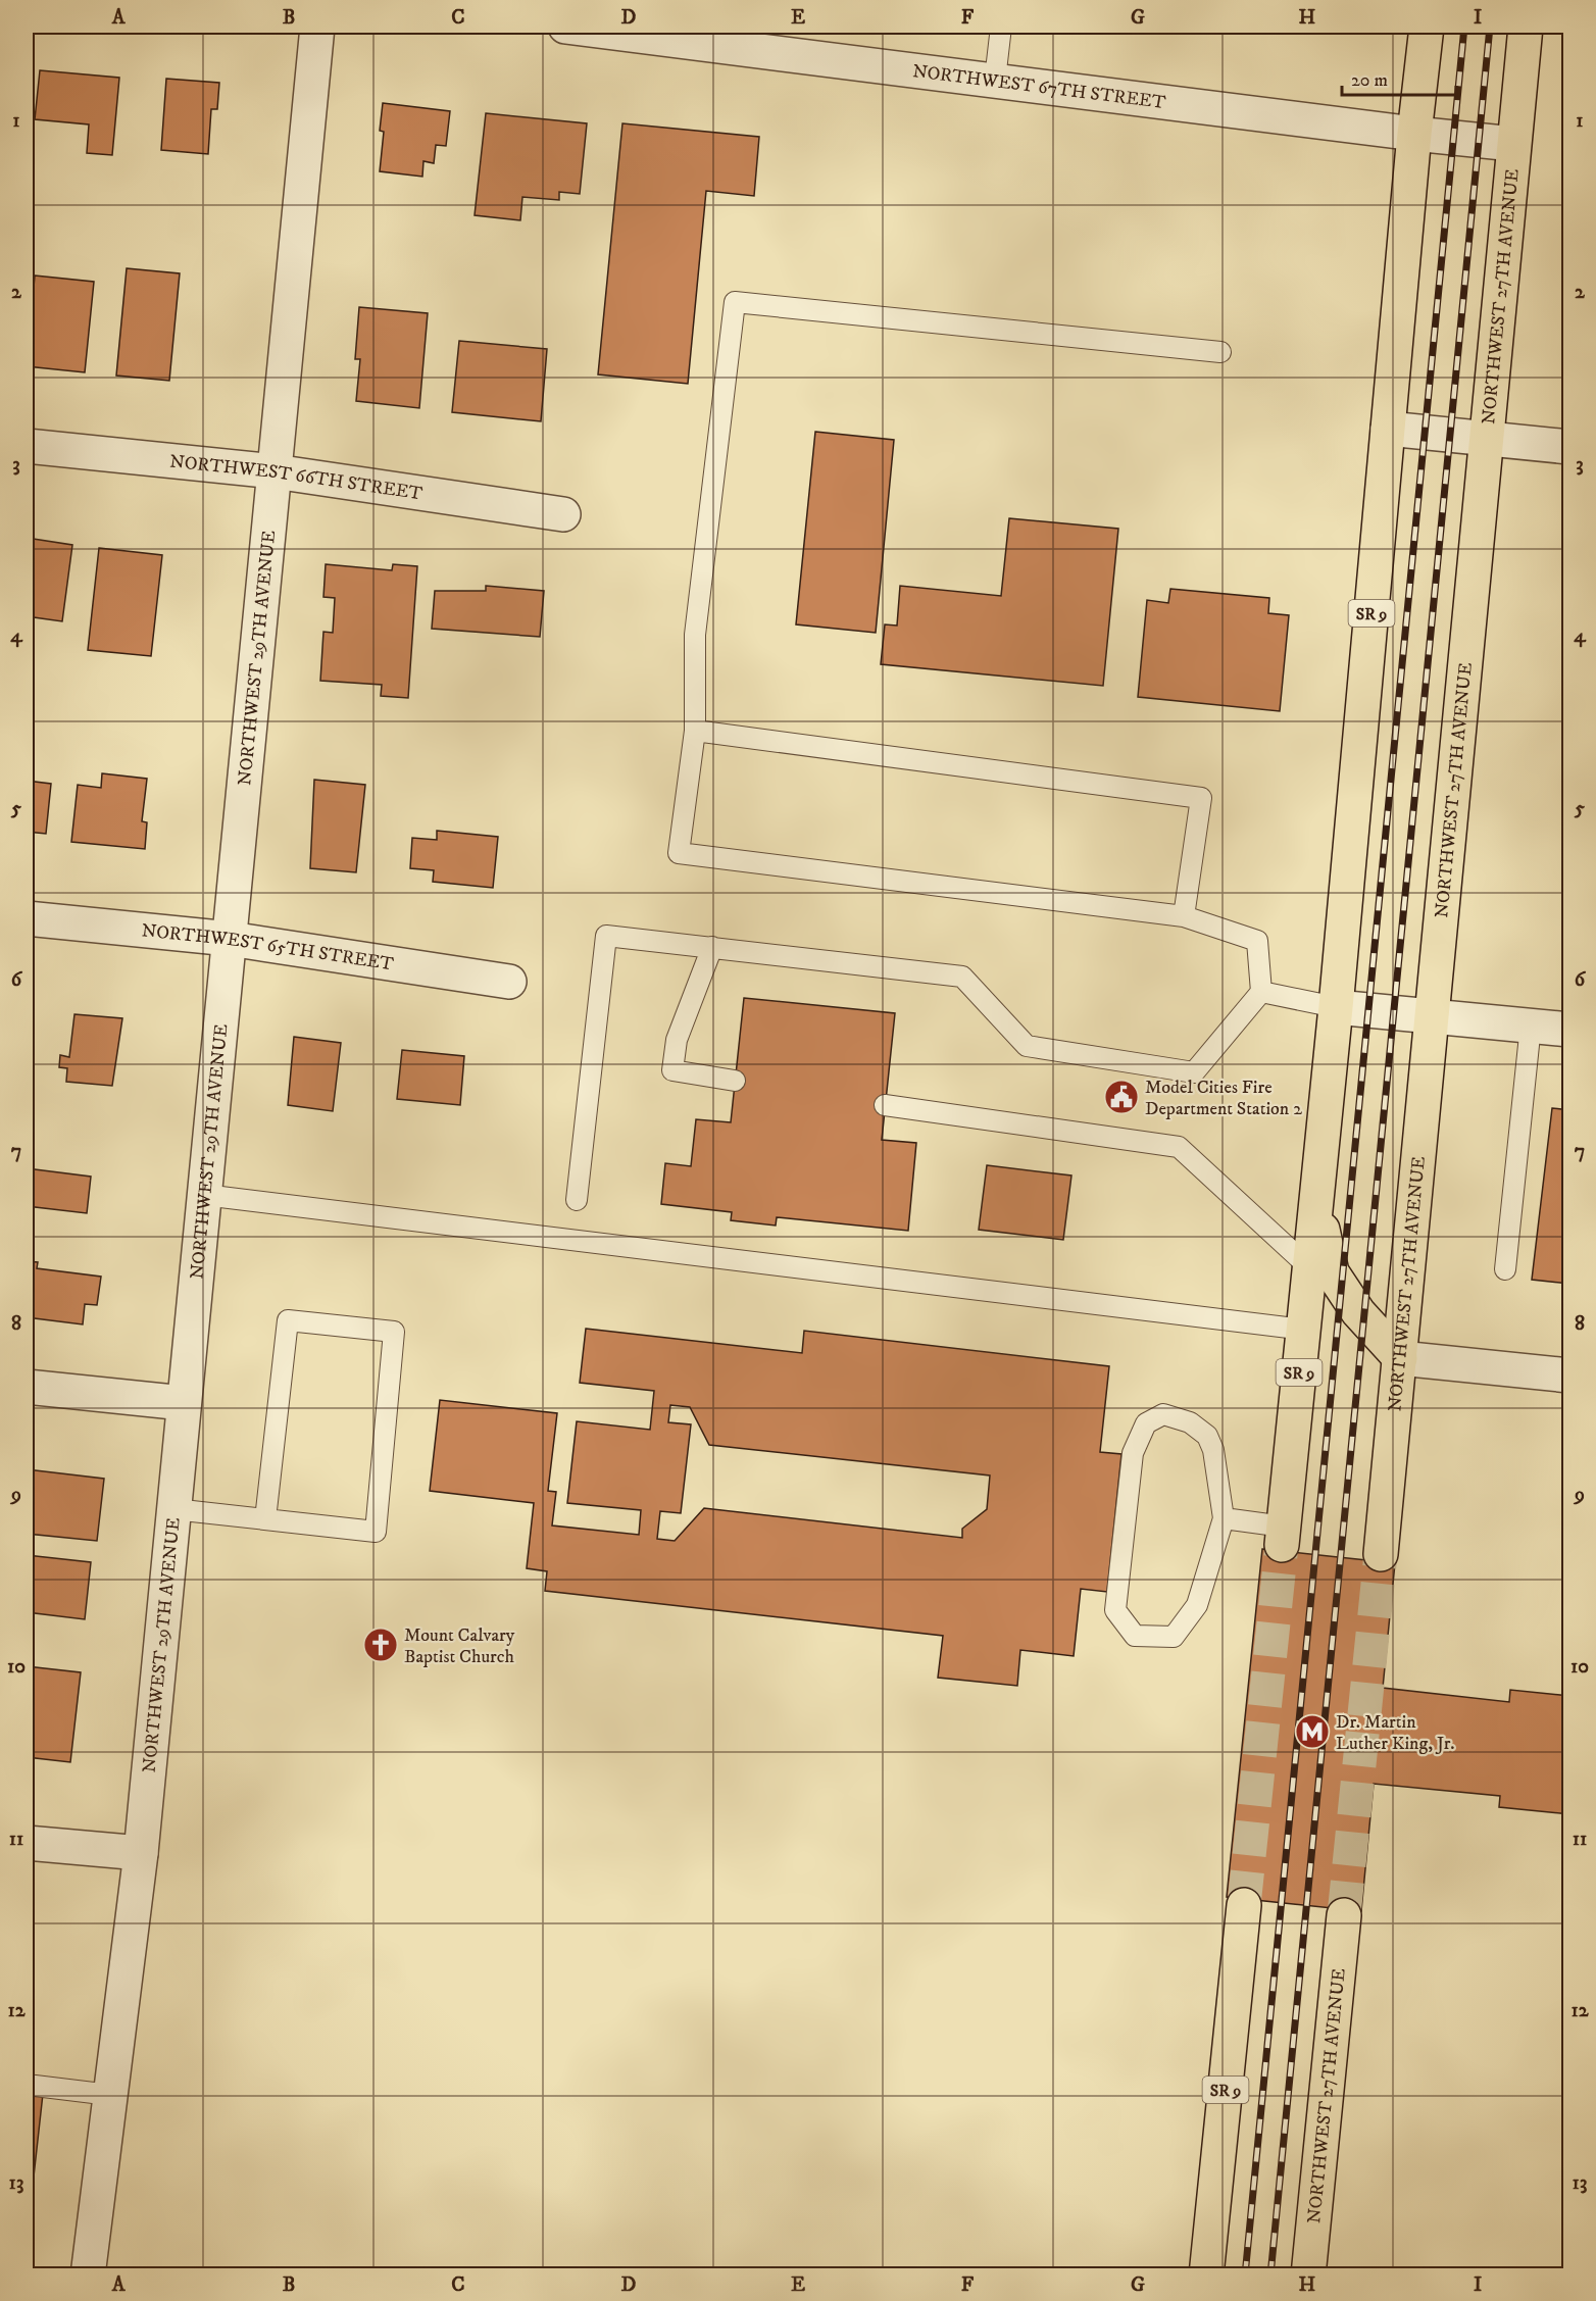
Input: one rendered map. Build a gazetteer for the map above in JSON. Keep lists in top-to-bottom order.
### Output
{
  "streets": {
    "main road": ["NORTHWEST 27TH AVENUE", "SR 9"],
    "street": [
      "NORTHWEST 67TH STREET",
      "NORTHWEST 66TH STREET",
      "NORTHWEST 29TH AVENUE",
      "NORTHWEST 65TH STREET"
    ]
  },
  "crossings": [
    ["NORTHWEST 67TH STREET", "NORTHWEST 27TH AVENUE"],
    ["NORTHWEST 67TH STREET", "SR 9"],
    ["NORTHWEST 66TH STREET", "NORTHWEST 29TH AVENUE"],
    ["NORTHWEST 29TH AVENUE", "NORTHWEST 65TH STREET"]
  ],
  "places": {
    "public building": ["Model Cities Fire Department Station 2"],
    "church": ["Mount Calvary Baptist Church"],
    "metro station": ["Dr. Martin Luther King, Jr."]
  },
  "scale_bar": "20 m",
  "grid": {
    "columns": [
      "A",
      "B",
      "C",
      "D",
      "E",
      "F",
      "G",
      "H",
      "I"
    ],
    "rows": [
      "1",
      "2",
      "3",
      "4",
      "5",
      "6",
      "7",
      "8",
      "9",
      "10",
      "11",
      "12",
      "13"
    ]
  }
}
